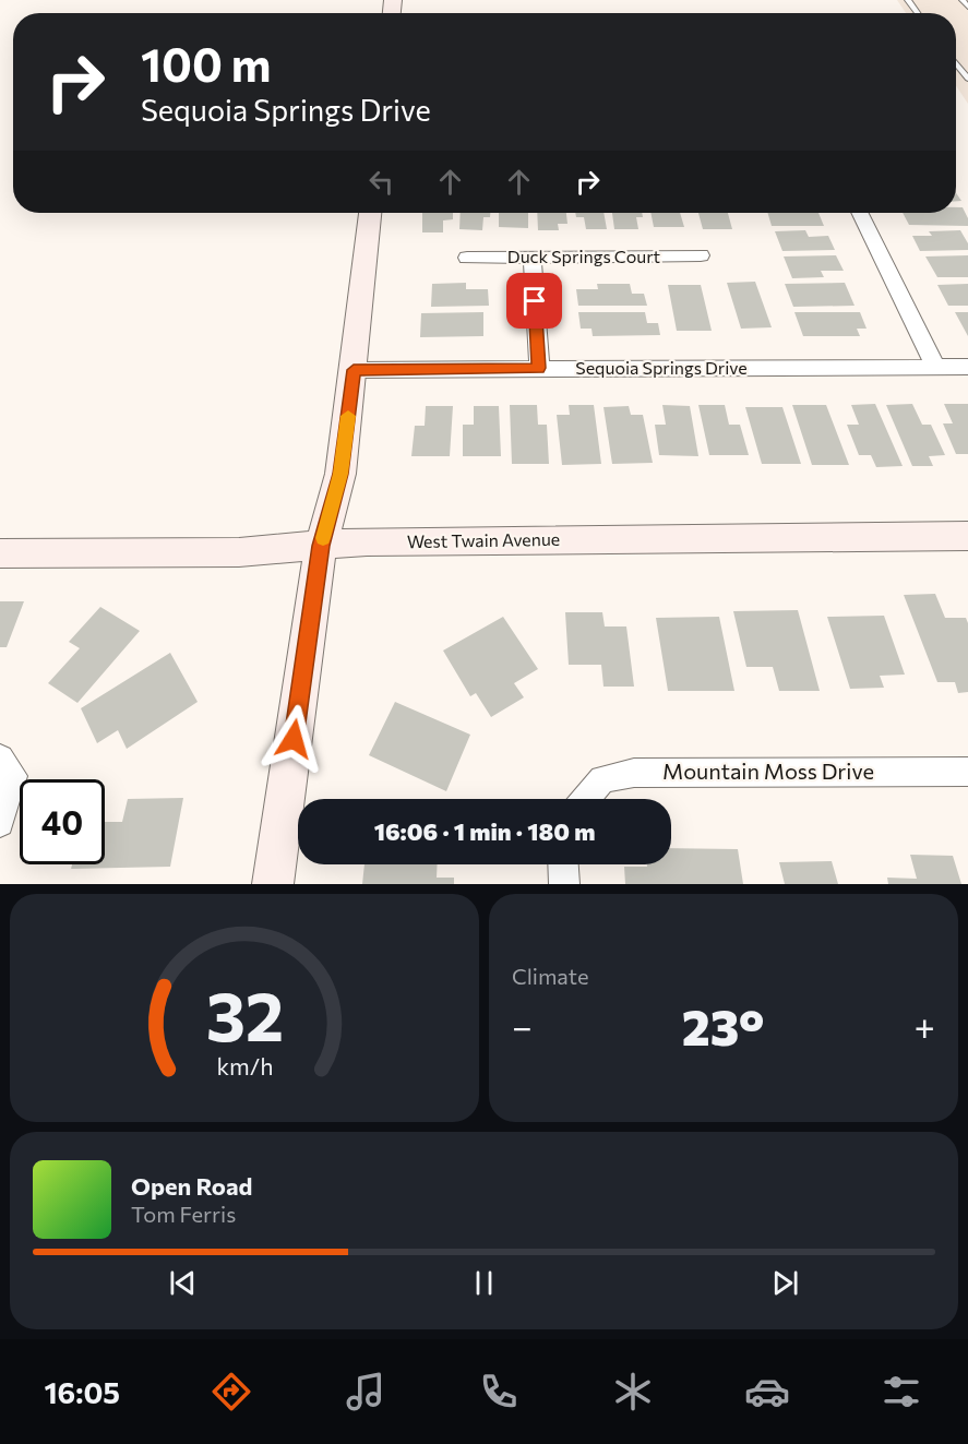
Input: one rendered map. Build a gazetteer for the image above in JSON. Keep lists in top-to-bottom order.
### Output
{
  "streets": {
    "street": [
      "Duck Springs Court",
      "Sequoia Springs Drive",
      "West Twain Avenue",
      "Mountain Moss Drive"
    ]
  },
  "page": {
    "turn": ["100 m", "Sequoia Springs Drive"],
    "limit": "40",
    "trip": "16:06 · 1 min · 180 m",
    "tile": "Climate",
    "heat": ["−", "23°", "+"],
    "song": ["Open Road", "Tom Ferris"],
    "tabs": "16:05",
    "gauge": ["32", "km/h"]
  }
}
